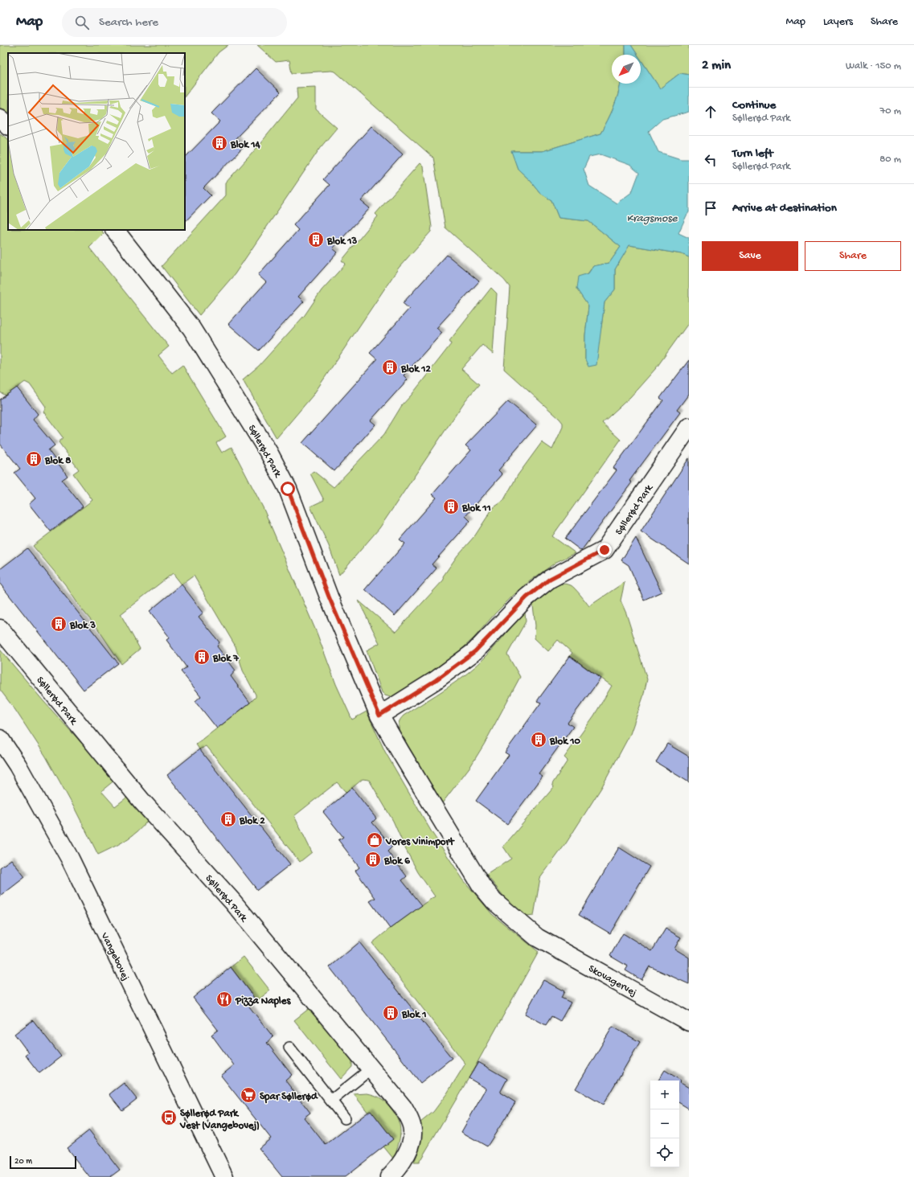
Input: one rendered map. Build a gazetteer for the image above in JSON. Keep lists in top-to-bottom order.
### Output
{
  "streets": {
    "street": ["Søllerød Park", "Vangebovej", "Skovagervej"]
  },
  "crossings": [
    ["Søllerød Park", "Skovagervej"]
  ],
  "water": ["Kragsmose"],
  "places": {
    "building": [
      "Blok 14",
      "Blok 13",
      "Blok 12",
      "Blok 8",
      "Blok 11",
      "Blok 3",
      "Blok 7",
      "Blok 10",
      "Blok 2",
      "Blok 6",
      "Blok 1"
    ],
    "shop": ["Vores Vinimport"],
    "restaurant": ["Pizza Naples"],
    "supermarket": ["Spar Søllerød"],
    "bus stop": ["Søllerød Park Vest (Vangebovej)"]
  },
  "scale_bar": "20 m",
  "north": "bottom left",
  "page": {
    "header": "Map",
    "search": "Search here",
    "nav": ["Map", "Layers", "Share"],
    "heading": ["2 min", "Walk · 150 m"],
    "list": [
      ["Continue", "Søllerød Park", "70 m"],
      ["Turn left", "Søllerød Park", "80 m"],
      "Arrive at destination"
    ],
    "buttons": ["Save", "Share"],
    "map_buttons": ["+", "−"],
    "scale": "20 m"
  }
}
